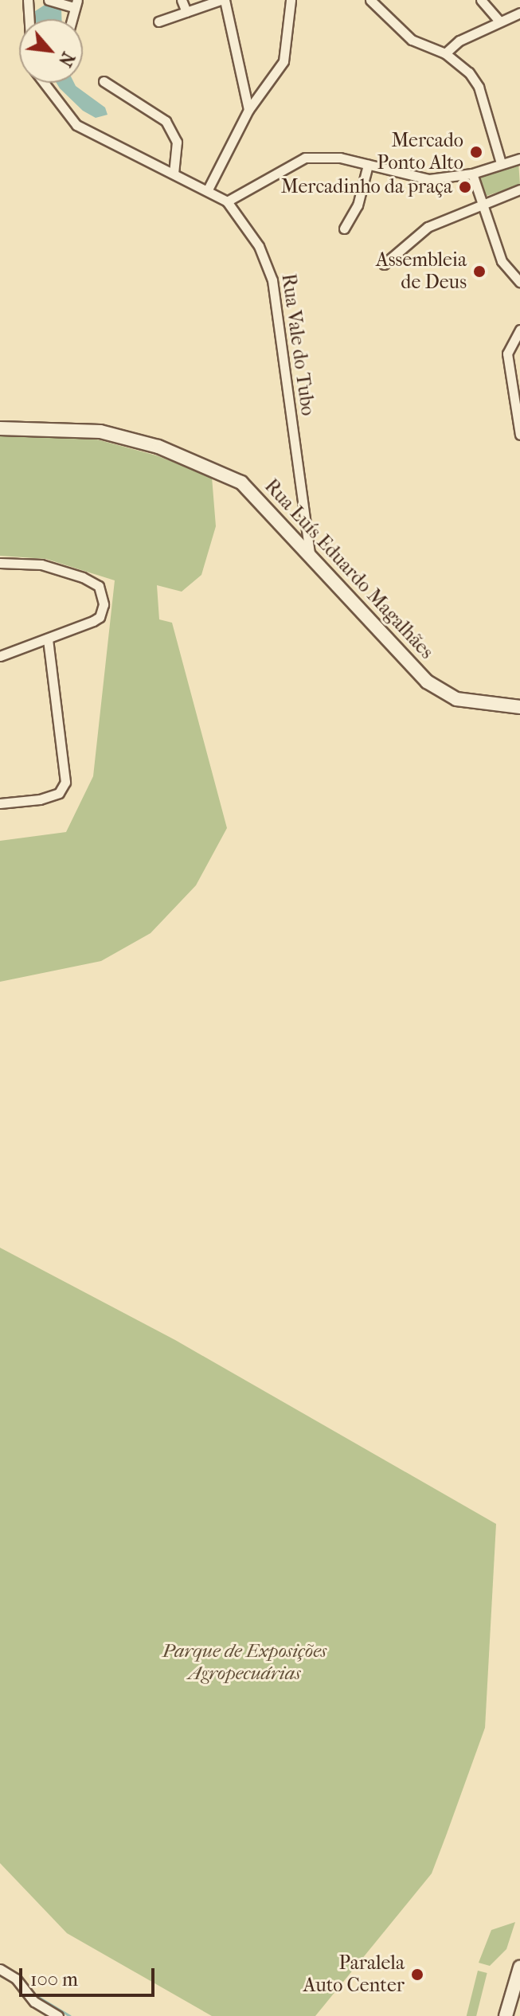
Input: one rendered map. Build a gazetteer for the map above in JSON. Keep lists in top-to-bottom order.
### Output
{
  "streets": {
    "main road": ["Rua Luís Eduardo Magalhães"],
    "street": ["Rua Vale do Tubo"]
  },
  "crossings": [
    ["Rua Vale do Tubo", "Rua Luís Eduardo Magalhães"]
  ],
  "parks": ["Parque de Exposições Agropecuárias"],
  "places": [
    "Mercado Ponto Alto",
    "Mercadinho da praça",
    "Assembleia de Deus",
    "Paralela Auto Center"
  ],
  "scale_bar": "100 m",
  "north": "bottom right"
}
